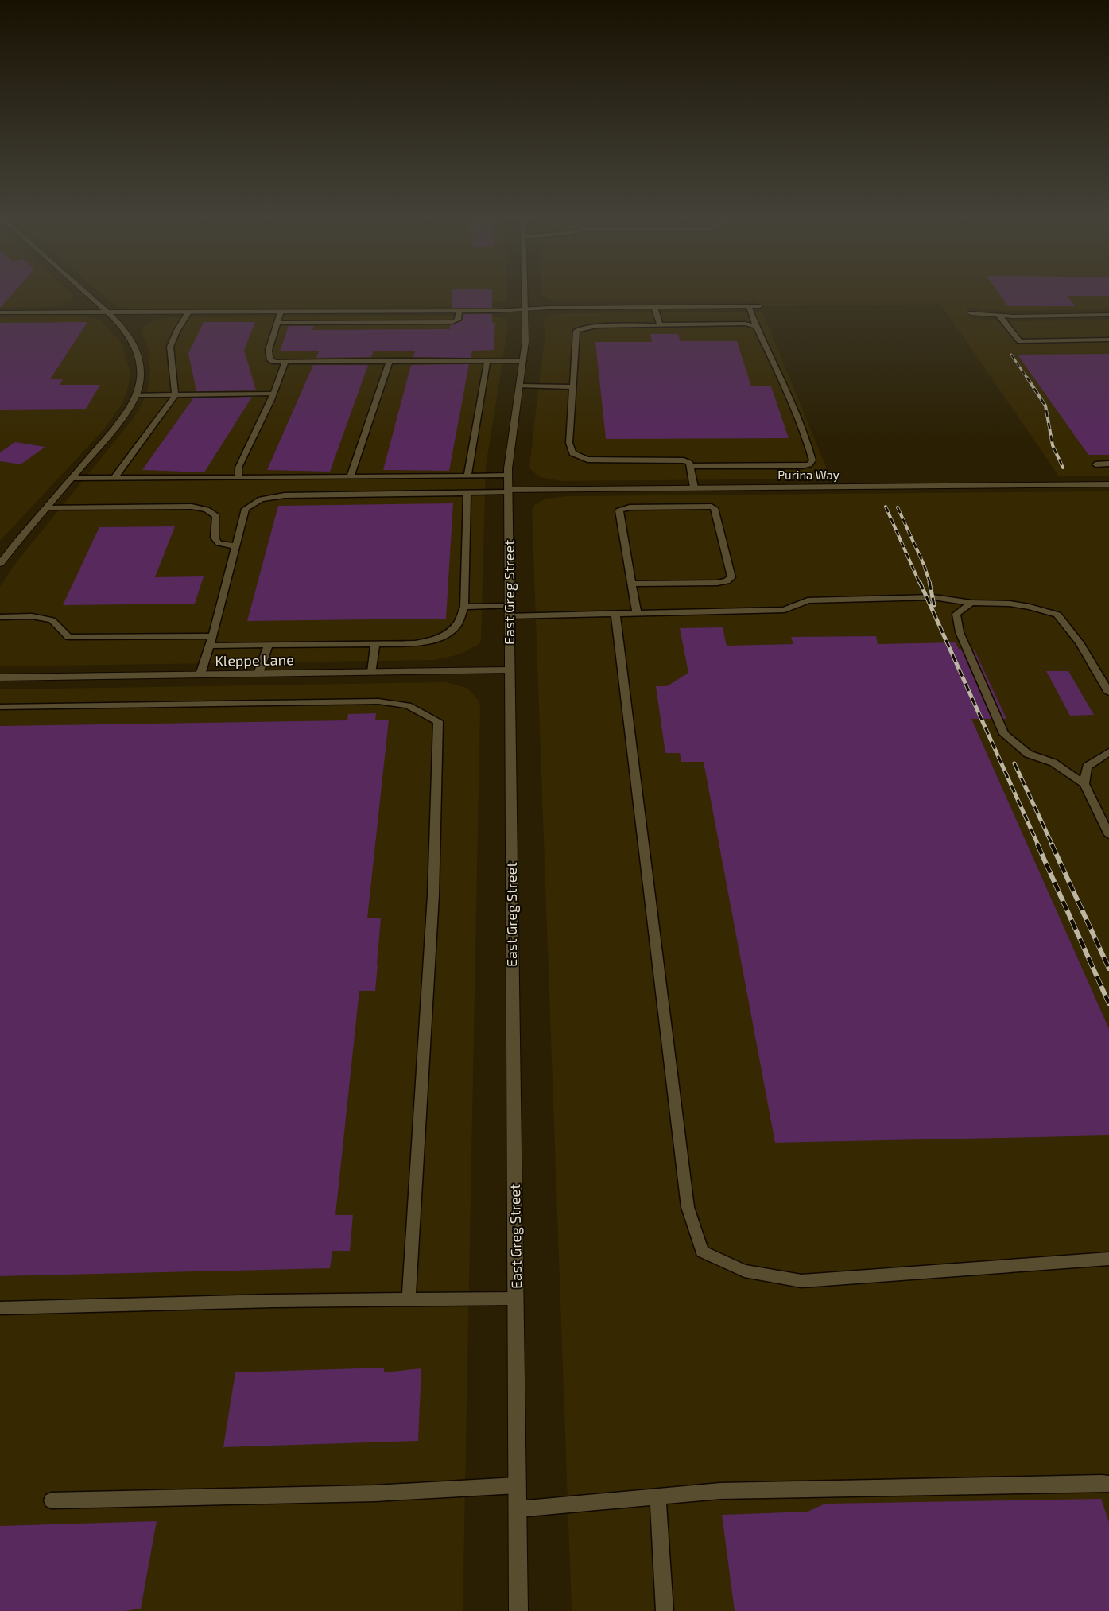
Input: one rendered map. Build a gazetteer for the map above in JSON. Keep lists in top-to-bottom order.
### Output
{
  "streets": {
    "street": ["Purina Way", "East Greg Street", "Kleppe Lane"]
  },
  "crossings": [
    ["Purina Way", "East Greg Street"],
    ["East Greg Street", "Kleppe Lane"]
  ]
}
